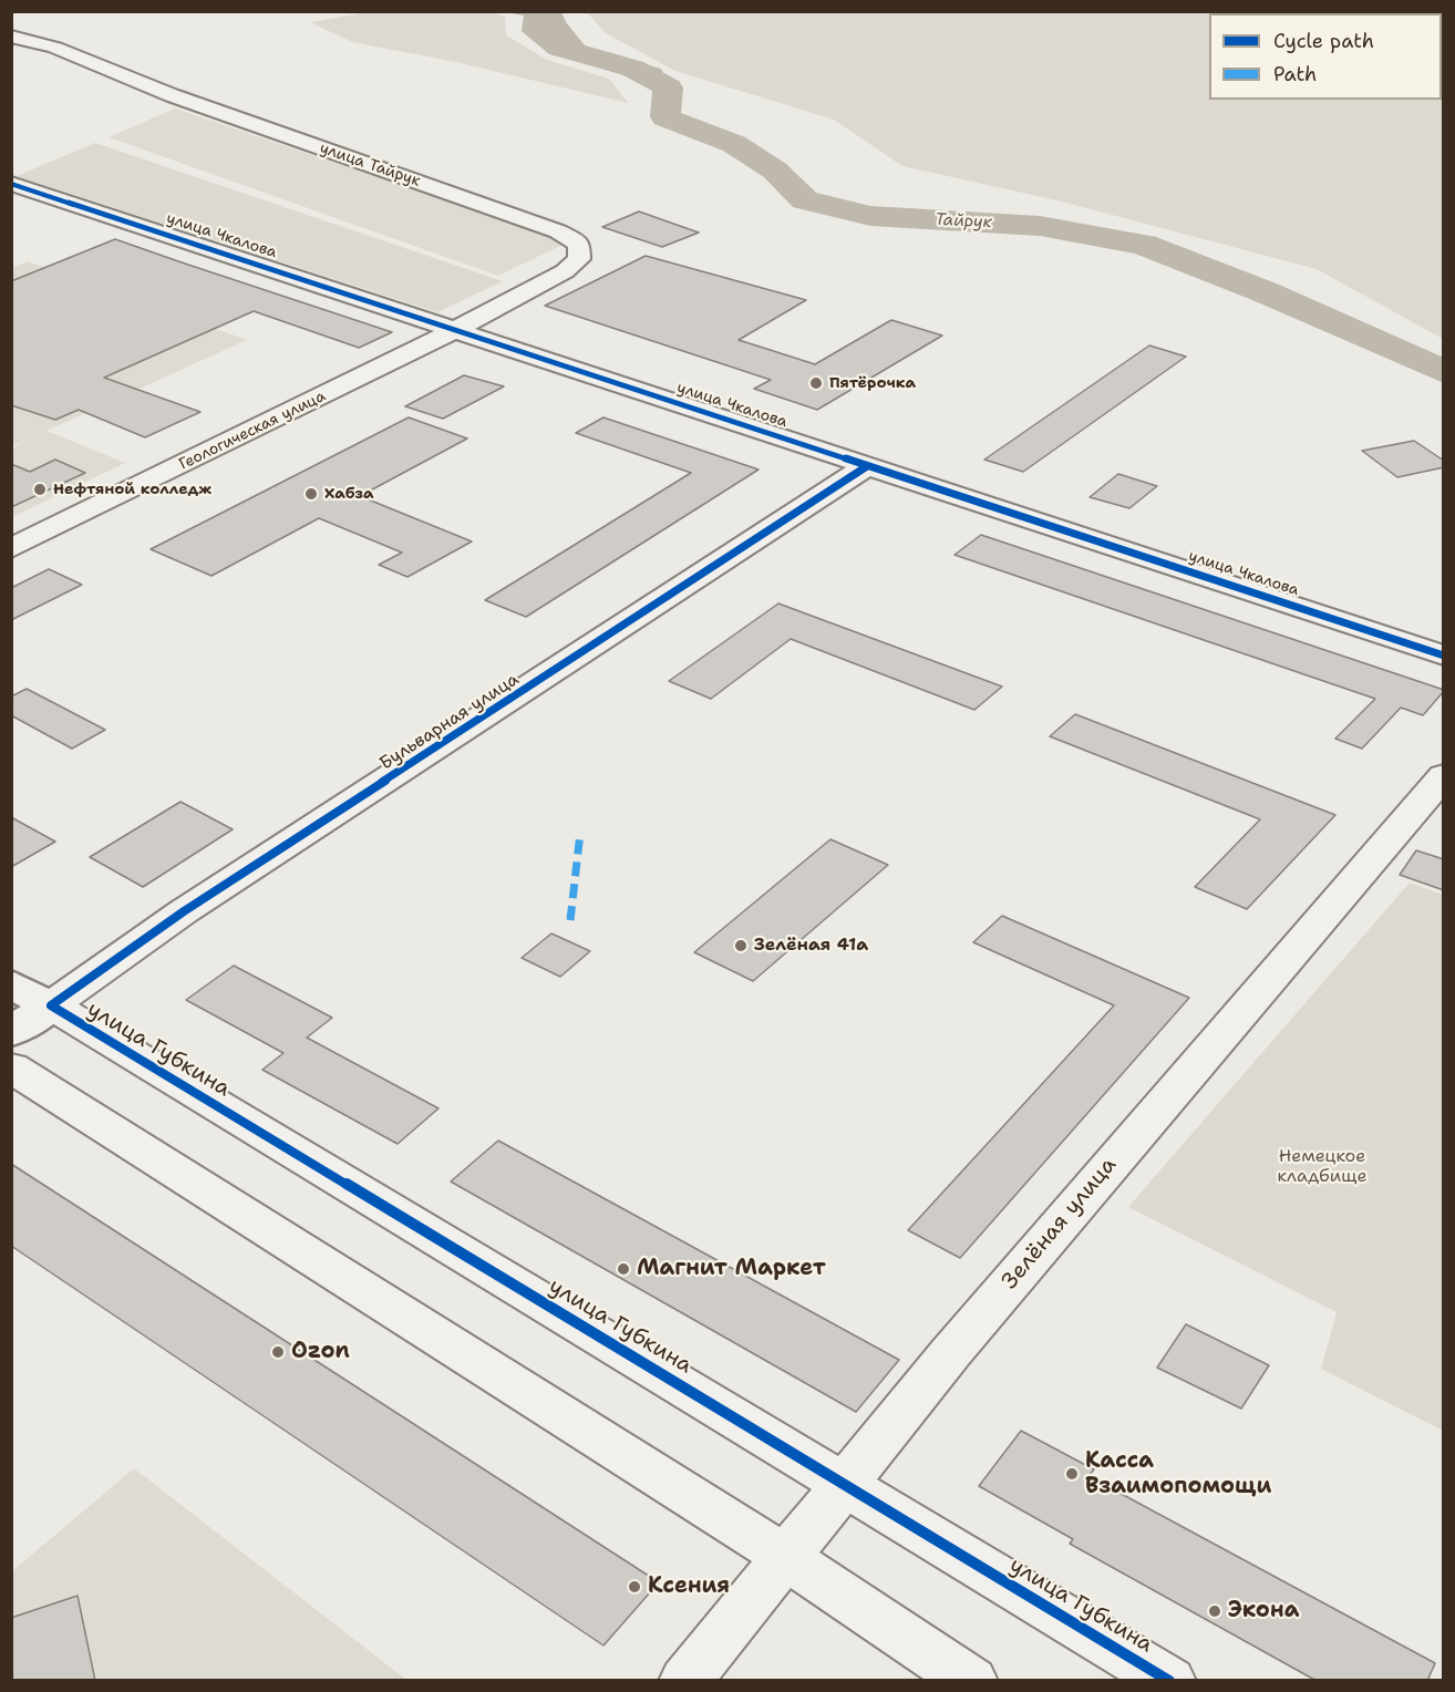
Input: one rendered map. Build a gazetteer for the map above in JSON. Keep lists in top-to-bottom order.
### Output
{
  "streets": {
    "main road": ["Бульварная улица", "улица Губкина"],
    "street": [
      "улица Тайрук",
      "улица Чкалова",
      "Геологическая улица",
      "Зелёная улица"
    ]
  },
  "crossings": [
    ["улица Тайрук", "улица Чкалова"],
    ["улица Тайрук", "Геологическая улица"],
    ["улица Чкалова", "Геологическая улица"],
    ["улица Чкалова", "Бульварная улица"],
    ["Бульварная улица", "улица Губкина"],
    ["улица Губкина", "Зелёная улица"]
  ],
  "water": ["Тайрук"],
  "parks": ["Немецкое кладбище"],
  "places": [
    "Пятёрочка",
    "Нефтяной колледж",
    "Хабза",
    "Зелёная 41а",
    "Магнит Маркет",
    "Ozon",
    "Касса Взаимопомощи",
    "Ксения",
    "Экона"
  ],
  "legend": ["Cycle path", "Path"]
}
